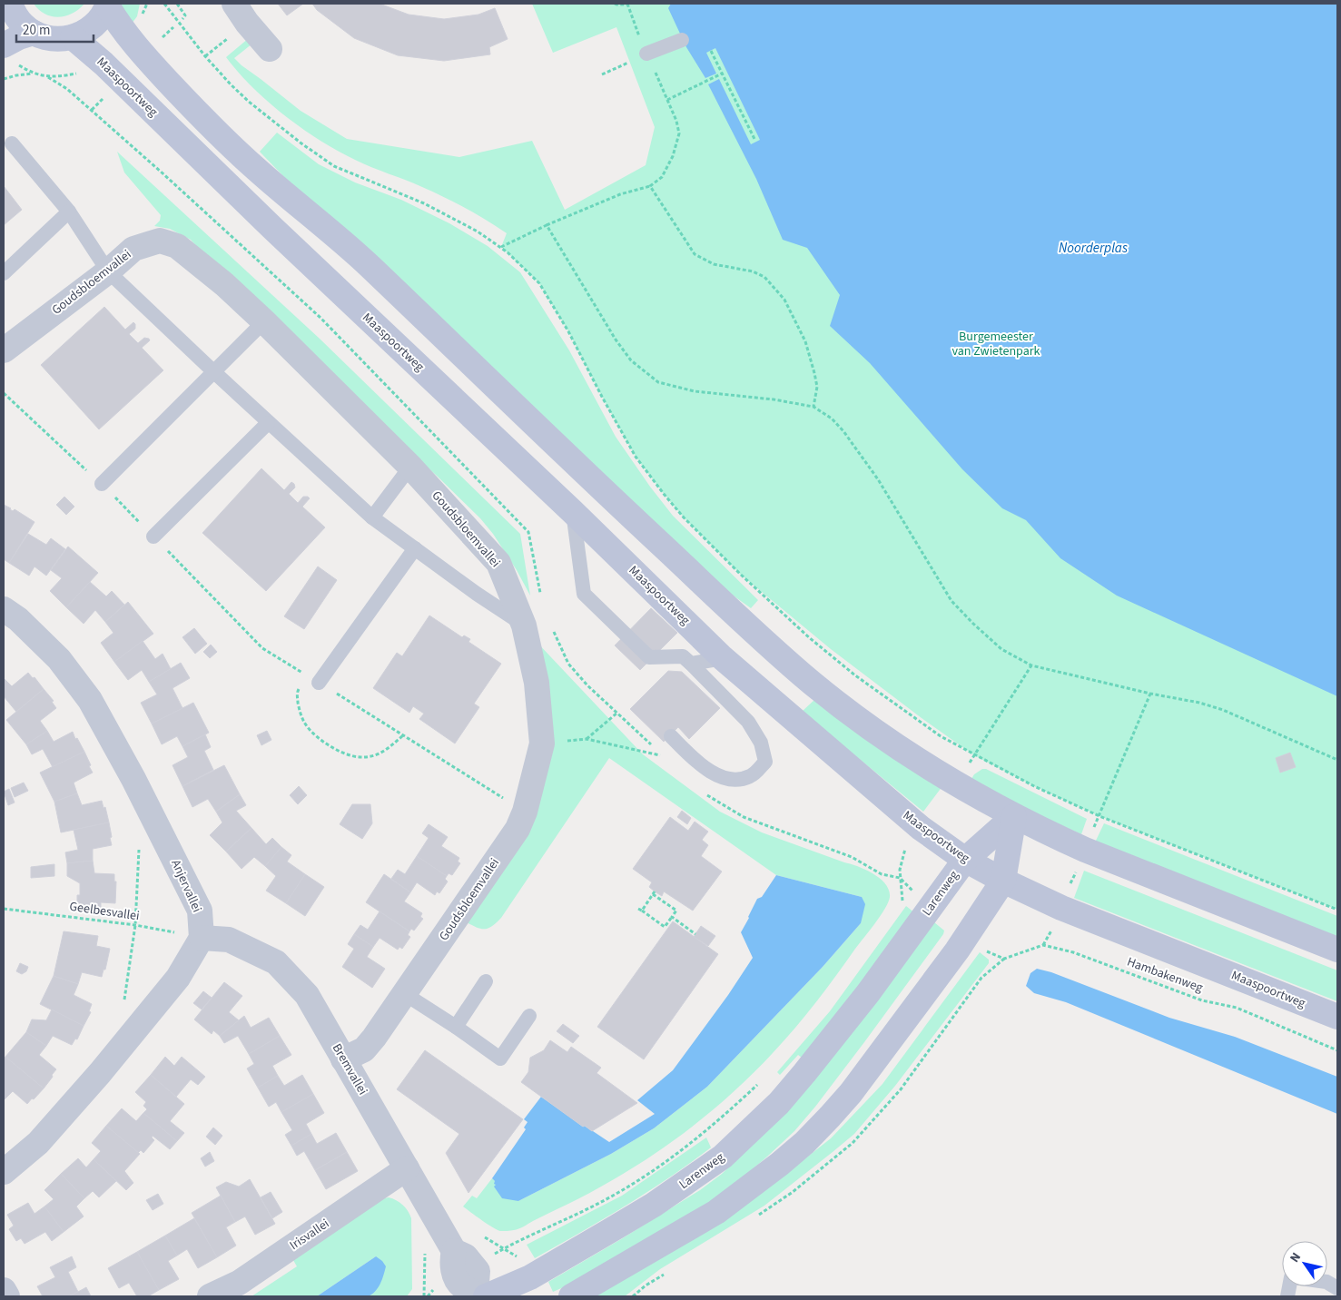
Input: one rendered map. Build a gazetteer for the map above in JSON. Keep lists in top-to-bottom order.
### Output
{
  "streets": {
    "main road": ["Maaspoortweg", "Larenweg"],
    "street": [
      "Goudsbloemvallei",
      "Anjervallei",
      "Bremvallei",
      "Irisvallei"
    ],
    "path": ["Geelbesvallei", "Hambakenweg"]
  },
  "crossings": [
    ["Maaspoortweg", "Larenweg"],
    ["Goudsbloemvallei", "Bremvallei"],
    ["Anjervallei", "Geelbesvallei"],
    ["Anjervallei", "Bremvallei"],
    ["Larenweg", "Bremvallei"],
    ["Geelbesvallei", "Bremvallei"],
    ["Bremvallei", "Irisvallei"]
  ],
  "water": ["Noorderplas"],
  "parks": ["Burgemeester van Zwietenpark"],
  "scale_bar": "20 m",
  "north": "top left"
}
